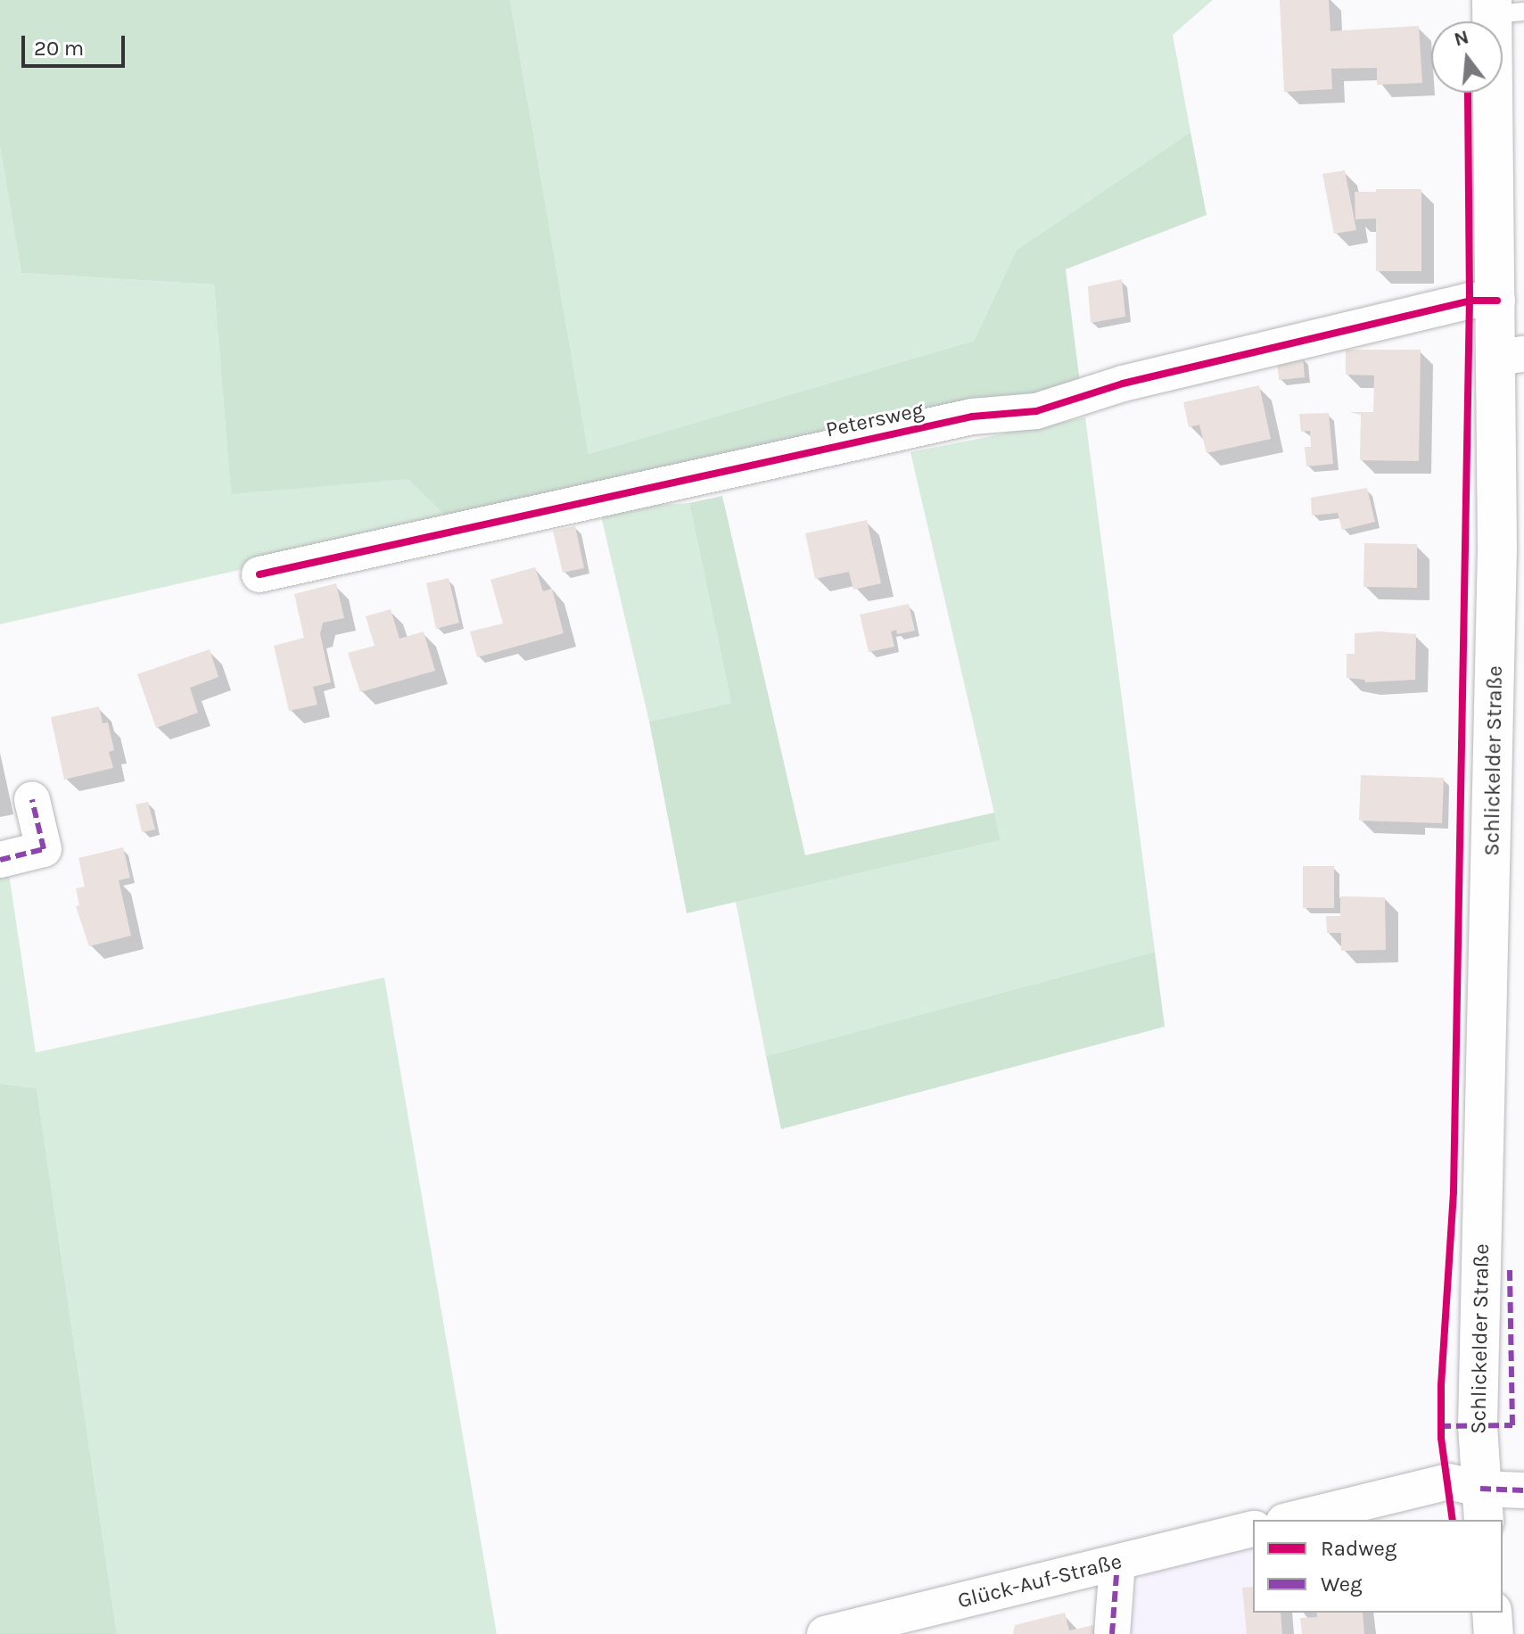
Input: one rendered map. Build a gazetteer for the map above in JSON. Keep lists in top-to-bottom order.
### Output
{
  "streets": {
    "main road": ["Schlickelder Straße"],
    "street": ["Petersweg", "Glück-Auf-Straße"]
  },
  "crossings": [
    ["Petersweg", "Schlickelder Straße"]
  ],
  "legend": ["Radweg", "Weg"],
  "scale_bar": "20 m",
  "north": "top"
}
